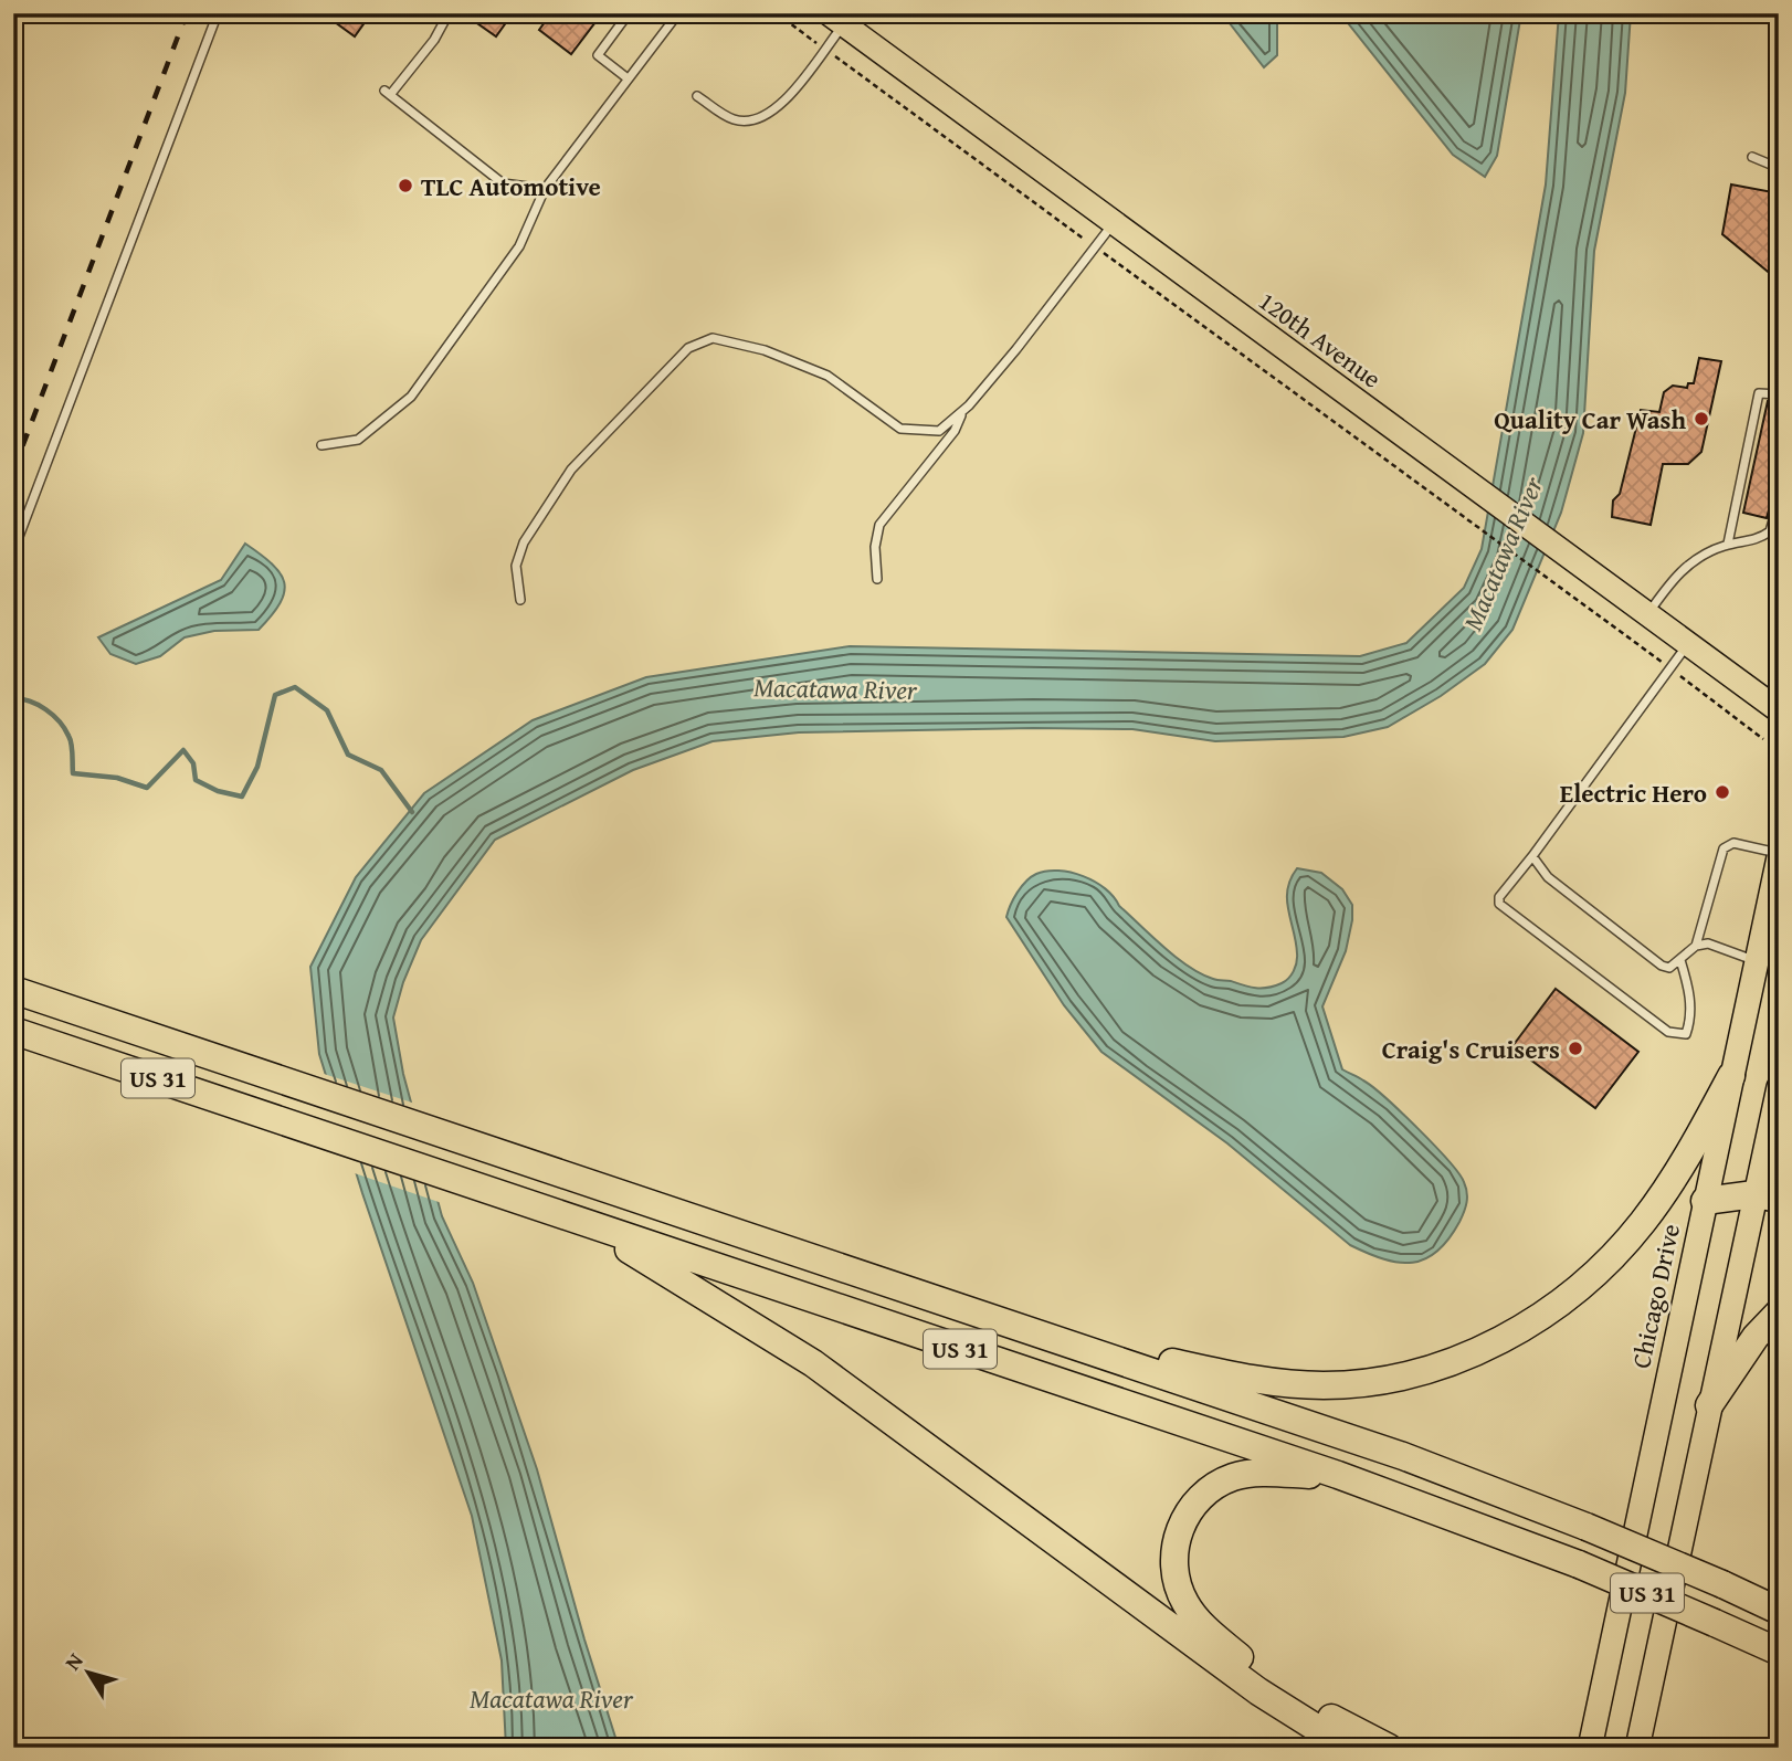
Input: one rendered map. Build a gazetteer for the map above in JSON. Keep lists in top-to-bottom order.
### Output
{
  "streets": {
    "highway": ["US 31"],
    "main road": ["120th Avenue", "Chicago Drive"]
  },
  "water": ["Macatawa River"],
  "places": [
    "TLC Automotive",
    "Quality Car Wash",
    "Electric Hero",
    "Craig's Cruisers"
  ],
  "north": "top left"
}
